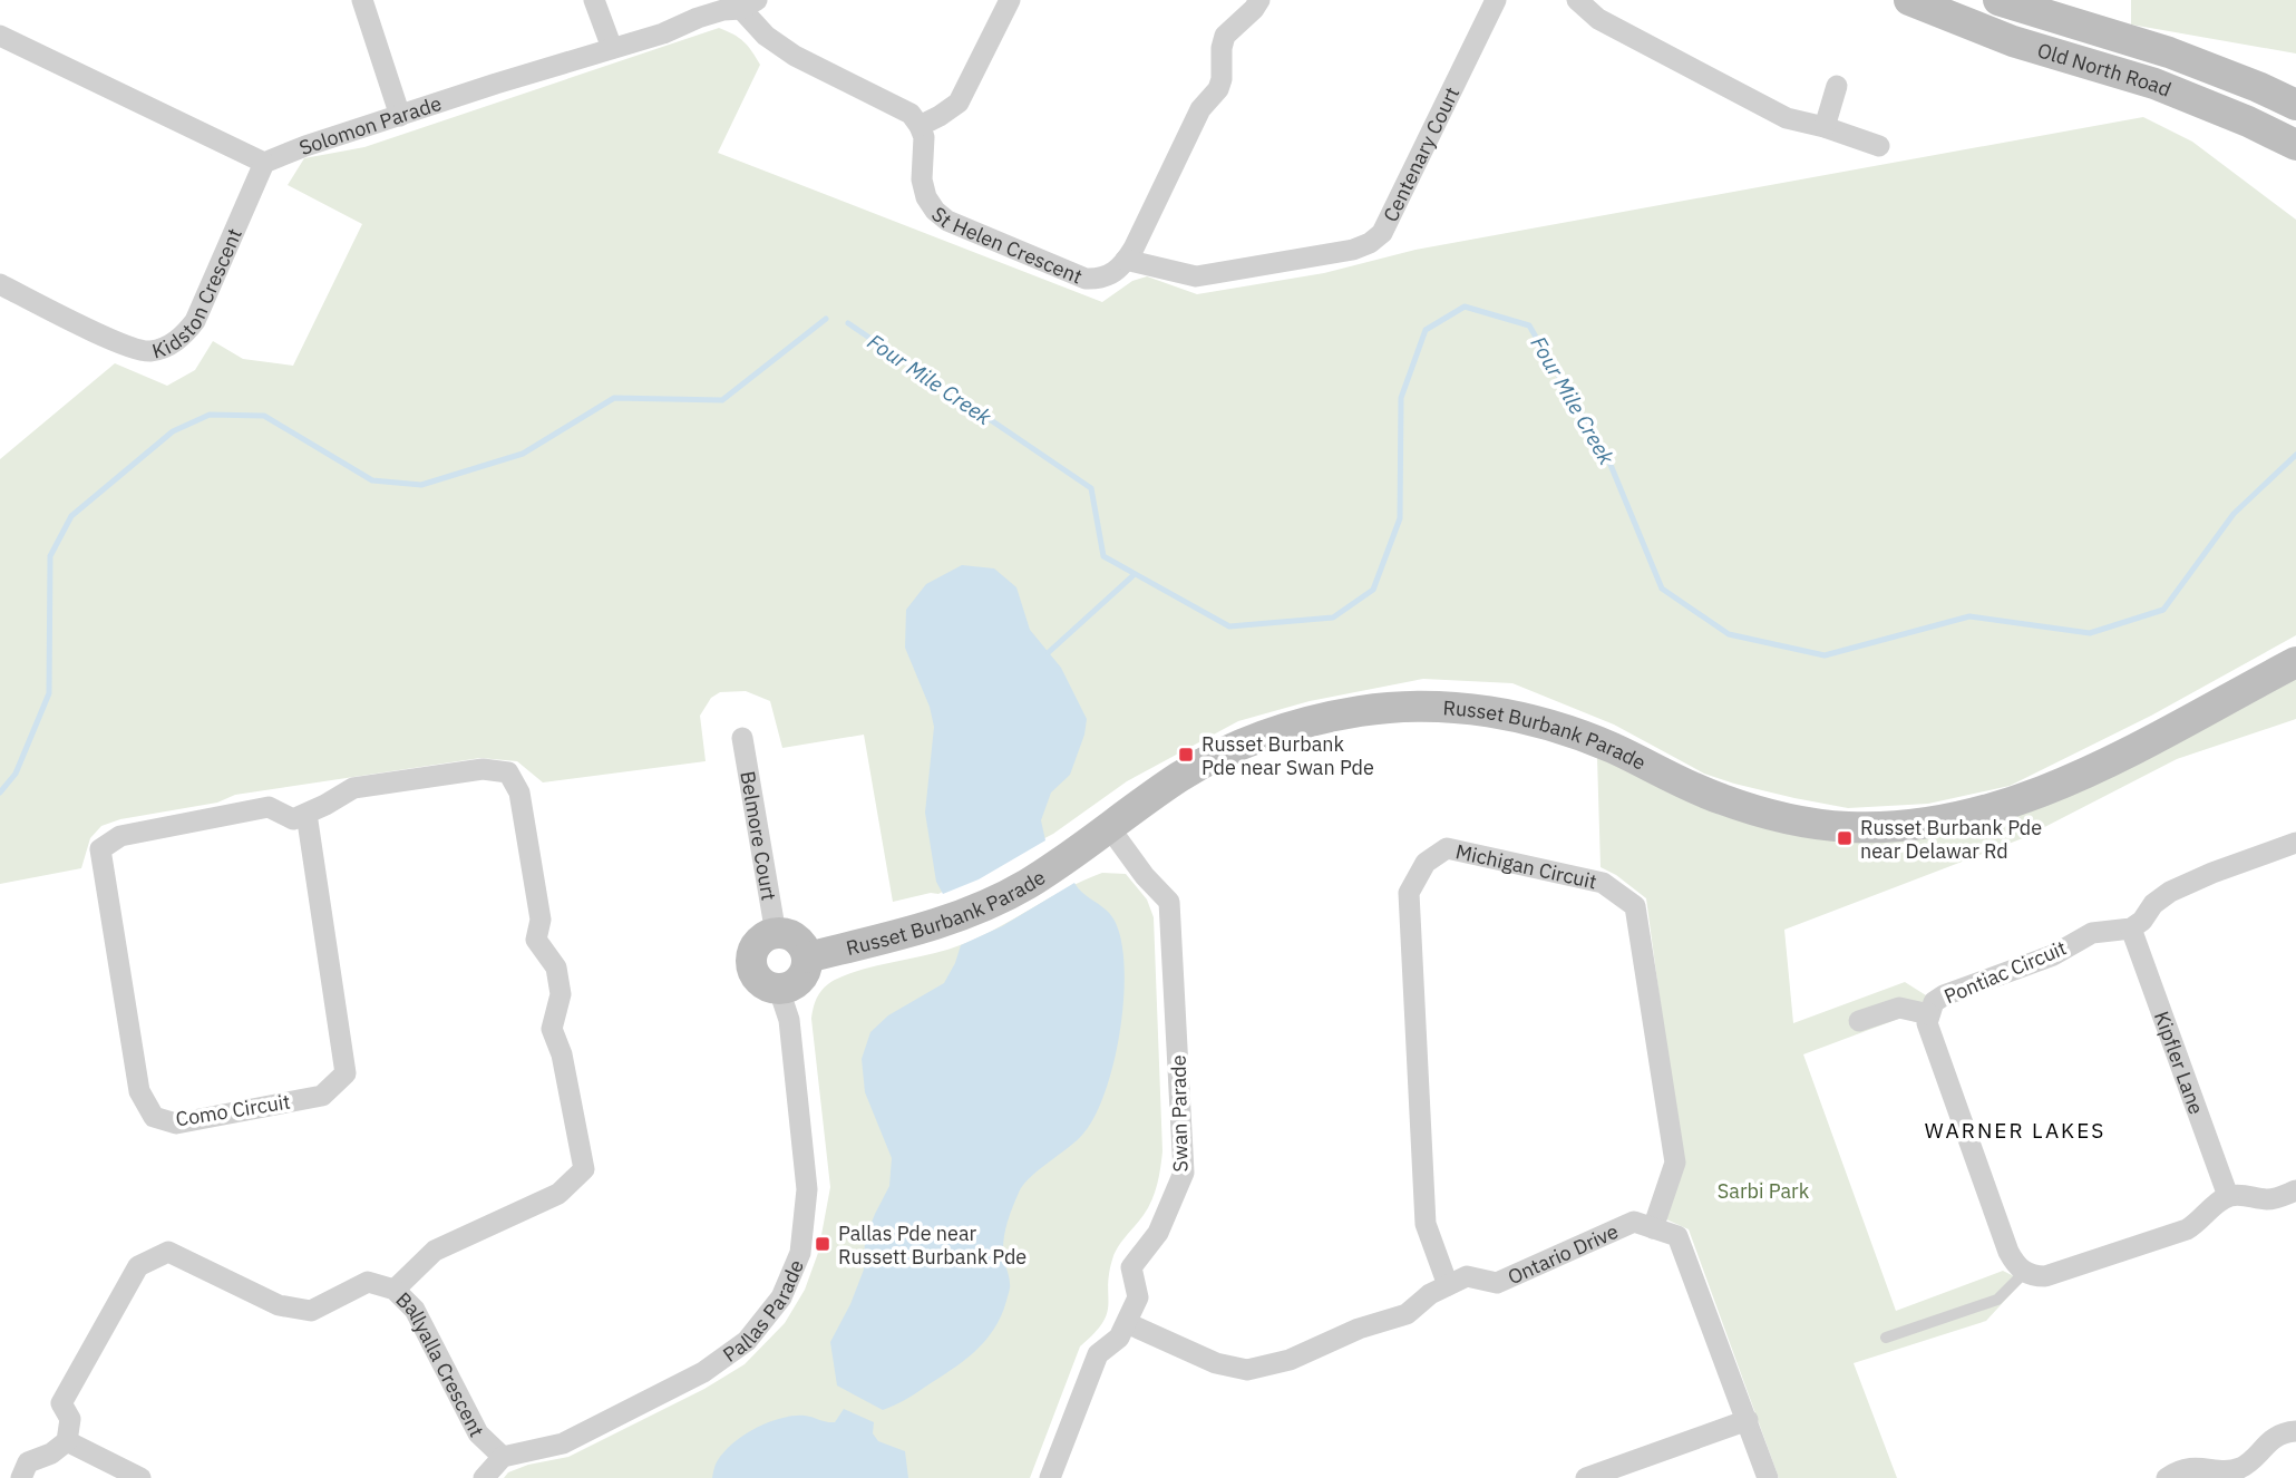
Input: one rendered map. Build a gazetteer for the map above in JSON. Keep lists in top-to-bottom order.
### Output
{
  "streets": {
    "street": [
      "Old North Road",
      "Solomon Parade",
      "Centenary Court",
      "St Helen Crescent",
      "Kidston Crescent",
      "Russet Burbank Parade",
      "Belmore Court",
      "Michigan Circuit",
      "Pontiac Circuit",
      "Kipfler Lane",
      "Como Circuit",
      "Swan Parade",
      "Ontario Drive",
      "Pallas Parade",
      "Ballyalla Crescent"
    ]
  },
  "crossings": [
    ["Solomon Parade", "Kidston Crescent"],
    ["Centenary Court", "St Helen Crescent"],
    ["Russet Burbank Parade", "Belmore Court"],
    ["Russet Burbank Parade", "Swan Parade"],
    ["Russet Burbank Parade", "Pallas Parade"],
    ["Belmore Court", "Pallas Parade"],
    ["Michigan Circuit", "Ontario Drive"],
    ["Pontiac Circuit", "Kipfler Lane"],
    ["Swan Parade", "Ontario Drive"],
    ["Pallas Parade", "Ballyalla Crescent"]
  ],
  "districts": ["WARNER LAKES"],
  "water": ["Four Mile Creek"],
  "parks": ["Sarbi Park"],
  "places": {
    "transit": ["Russet Burbank Pde near Swan Pde", "Russet Burbank Pde near Delawar Rd", "Pallas Pde near Russett Burbank Pde"]
  }
}
